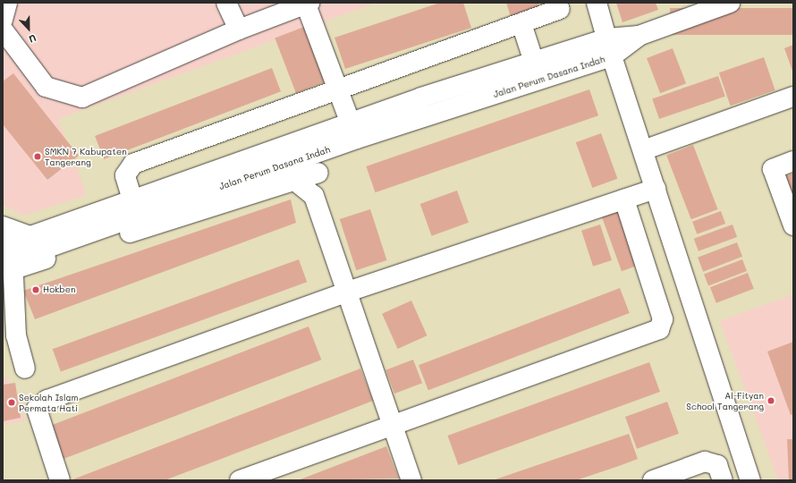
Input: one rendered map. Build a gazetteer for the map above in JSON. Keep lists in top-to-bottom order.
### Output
{
  "streets": {
    "street": ["Jalan Perum Dasana Indah"]
  },
  "places": [
    "SMKN 7 Kabupaten Tangerang",
    "Hokben",
    "Al-Fityan School Tangerang",
    "Sekolah Islam Permata Hati"
  ],
  "north": "bottom"
}
